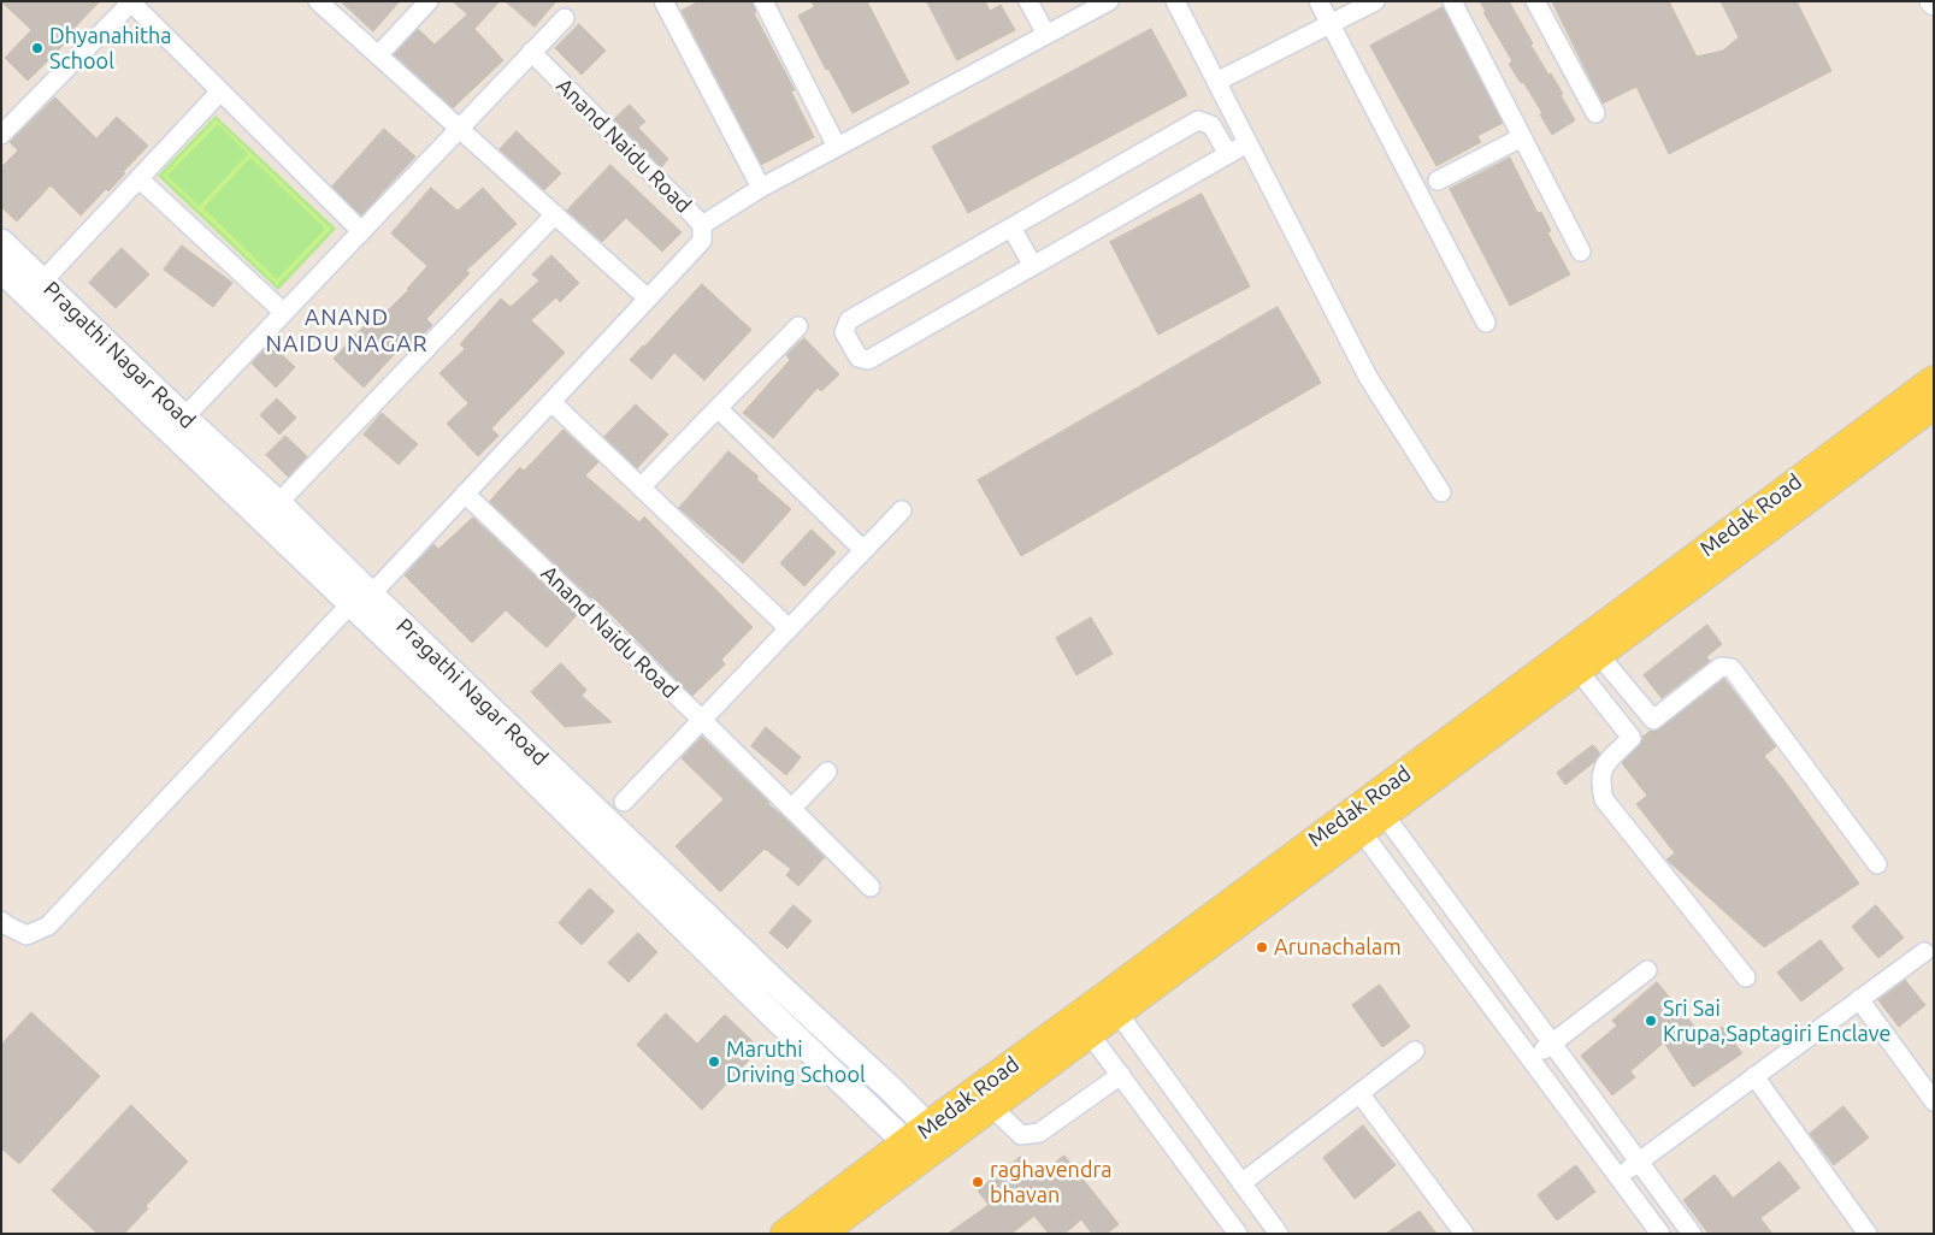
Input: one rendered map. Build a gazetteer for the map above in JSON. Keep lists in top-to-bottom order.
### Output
{
  "streets": {
    "main road": ["Pragathi Nagar Road", "Medak Road"],
    "street": ["Anand Naidu Road"]
  },
  "crossings": [
    ["Anand Naidu Road", "Pragathi Nagar Road"],
    ["Pragathi Nagar Road", "Medak Road"]
  ],
  "districts": ["ANAND NAIDU NAGAR"],
  "places": [
    "Dhyanahitha School",
    "Arunachalam",
    "Sri Sai Krupa,Saptagiri Enclave",
    "Maruthi Driving School",
    "raghavendra bhavan"
  ]
}
